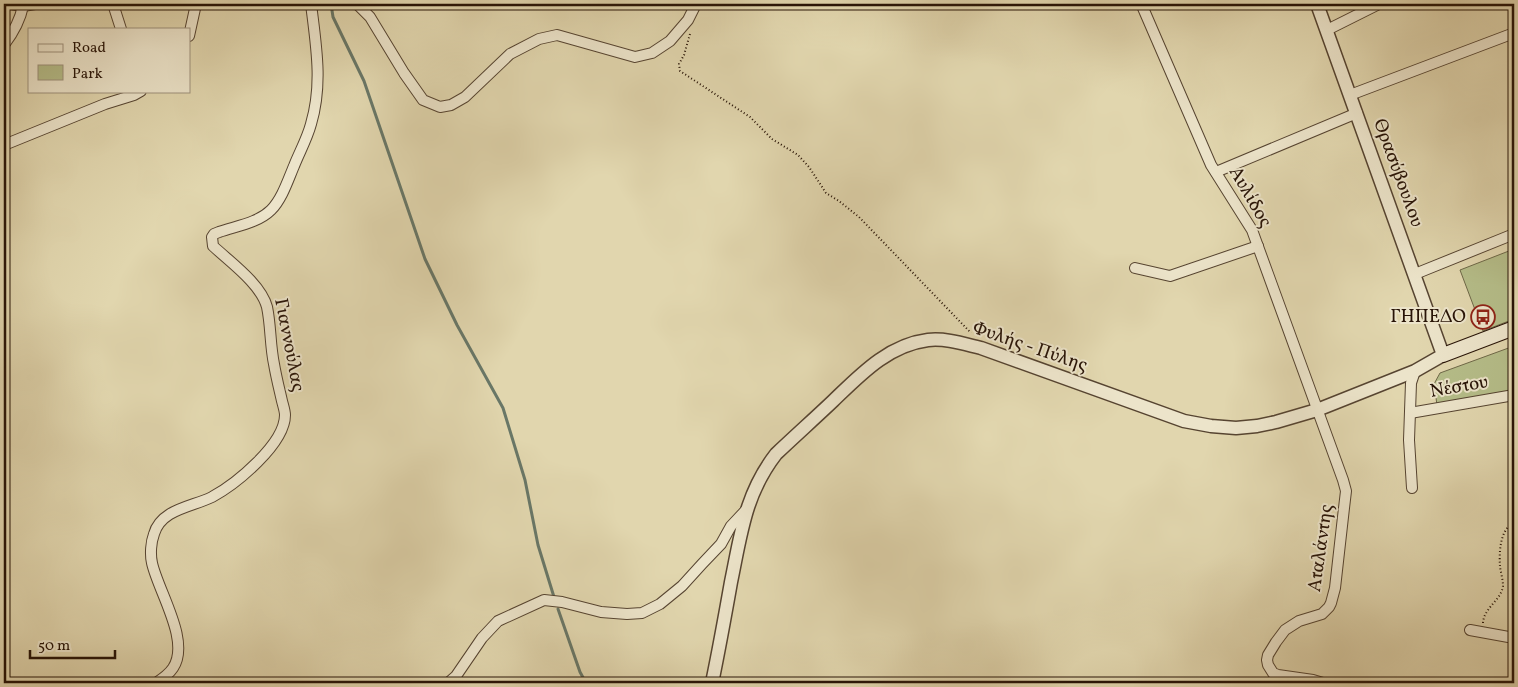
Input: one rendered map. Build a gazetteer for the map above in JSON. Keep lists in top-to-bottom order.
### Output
{
  "streets": {
    "street": [
      "Θρασύβουλου",
      "Αυλίδος",
      "Γιαννούλας",
      "Φυλής - Πύλης",
      "Νέστου",
      "Αταλάντης"
    ]
  },
  "crossings": [
    ["Θρασύβουλου", "Φυλής - Πύλης"],
    ["Αυλίδος", "Φυλής - Πύλης"],
    ["Αυλίδος", "Αταλάντης"],
    ["Φυλής - Πύλης", "Αταλάντης"]
  ],
  "places": {
    "bus stop": ["ΓΗΠΕΔΟ"]
  },
  "legend": ["Road", "Park"],
  "scale_bar": "50 m"
}
